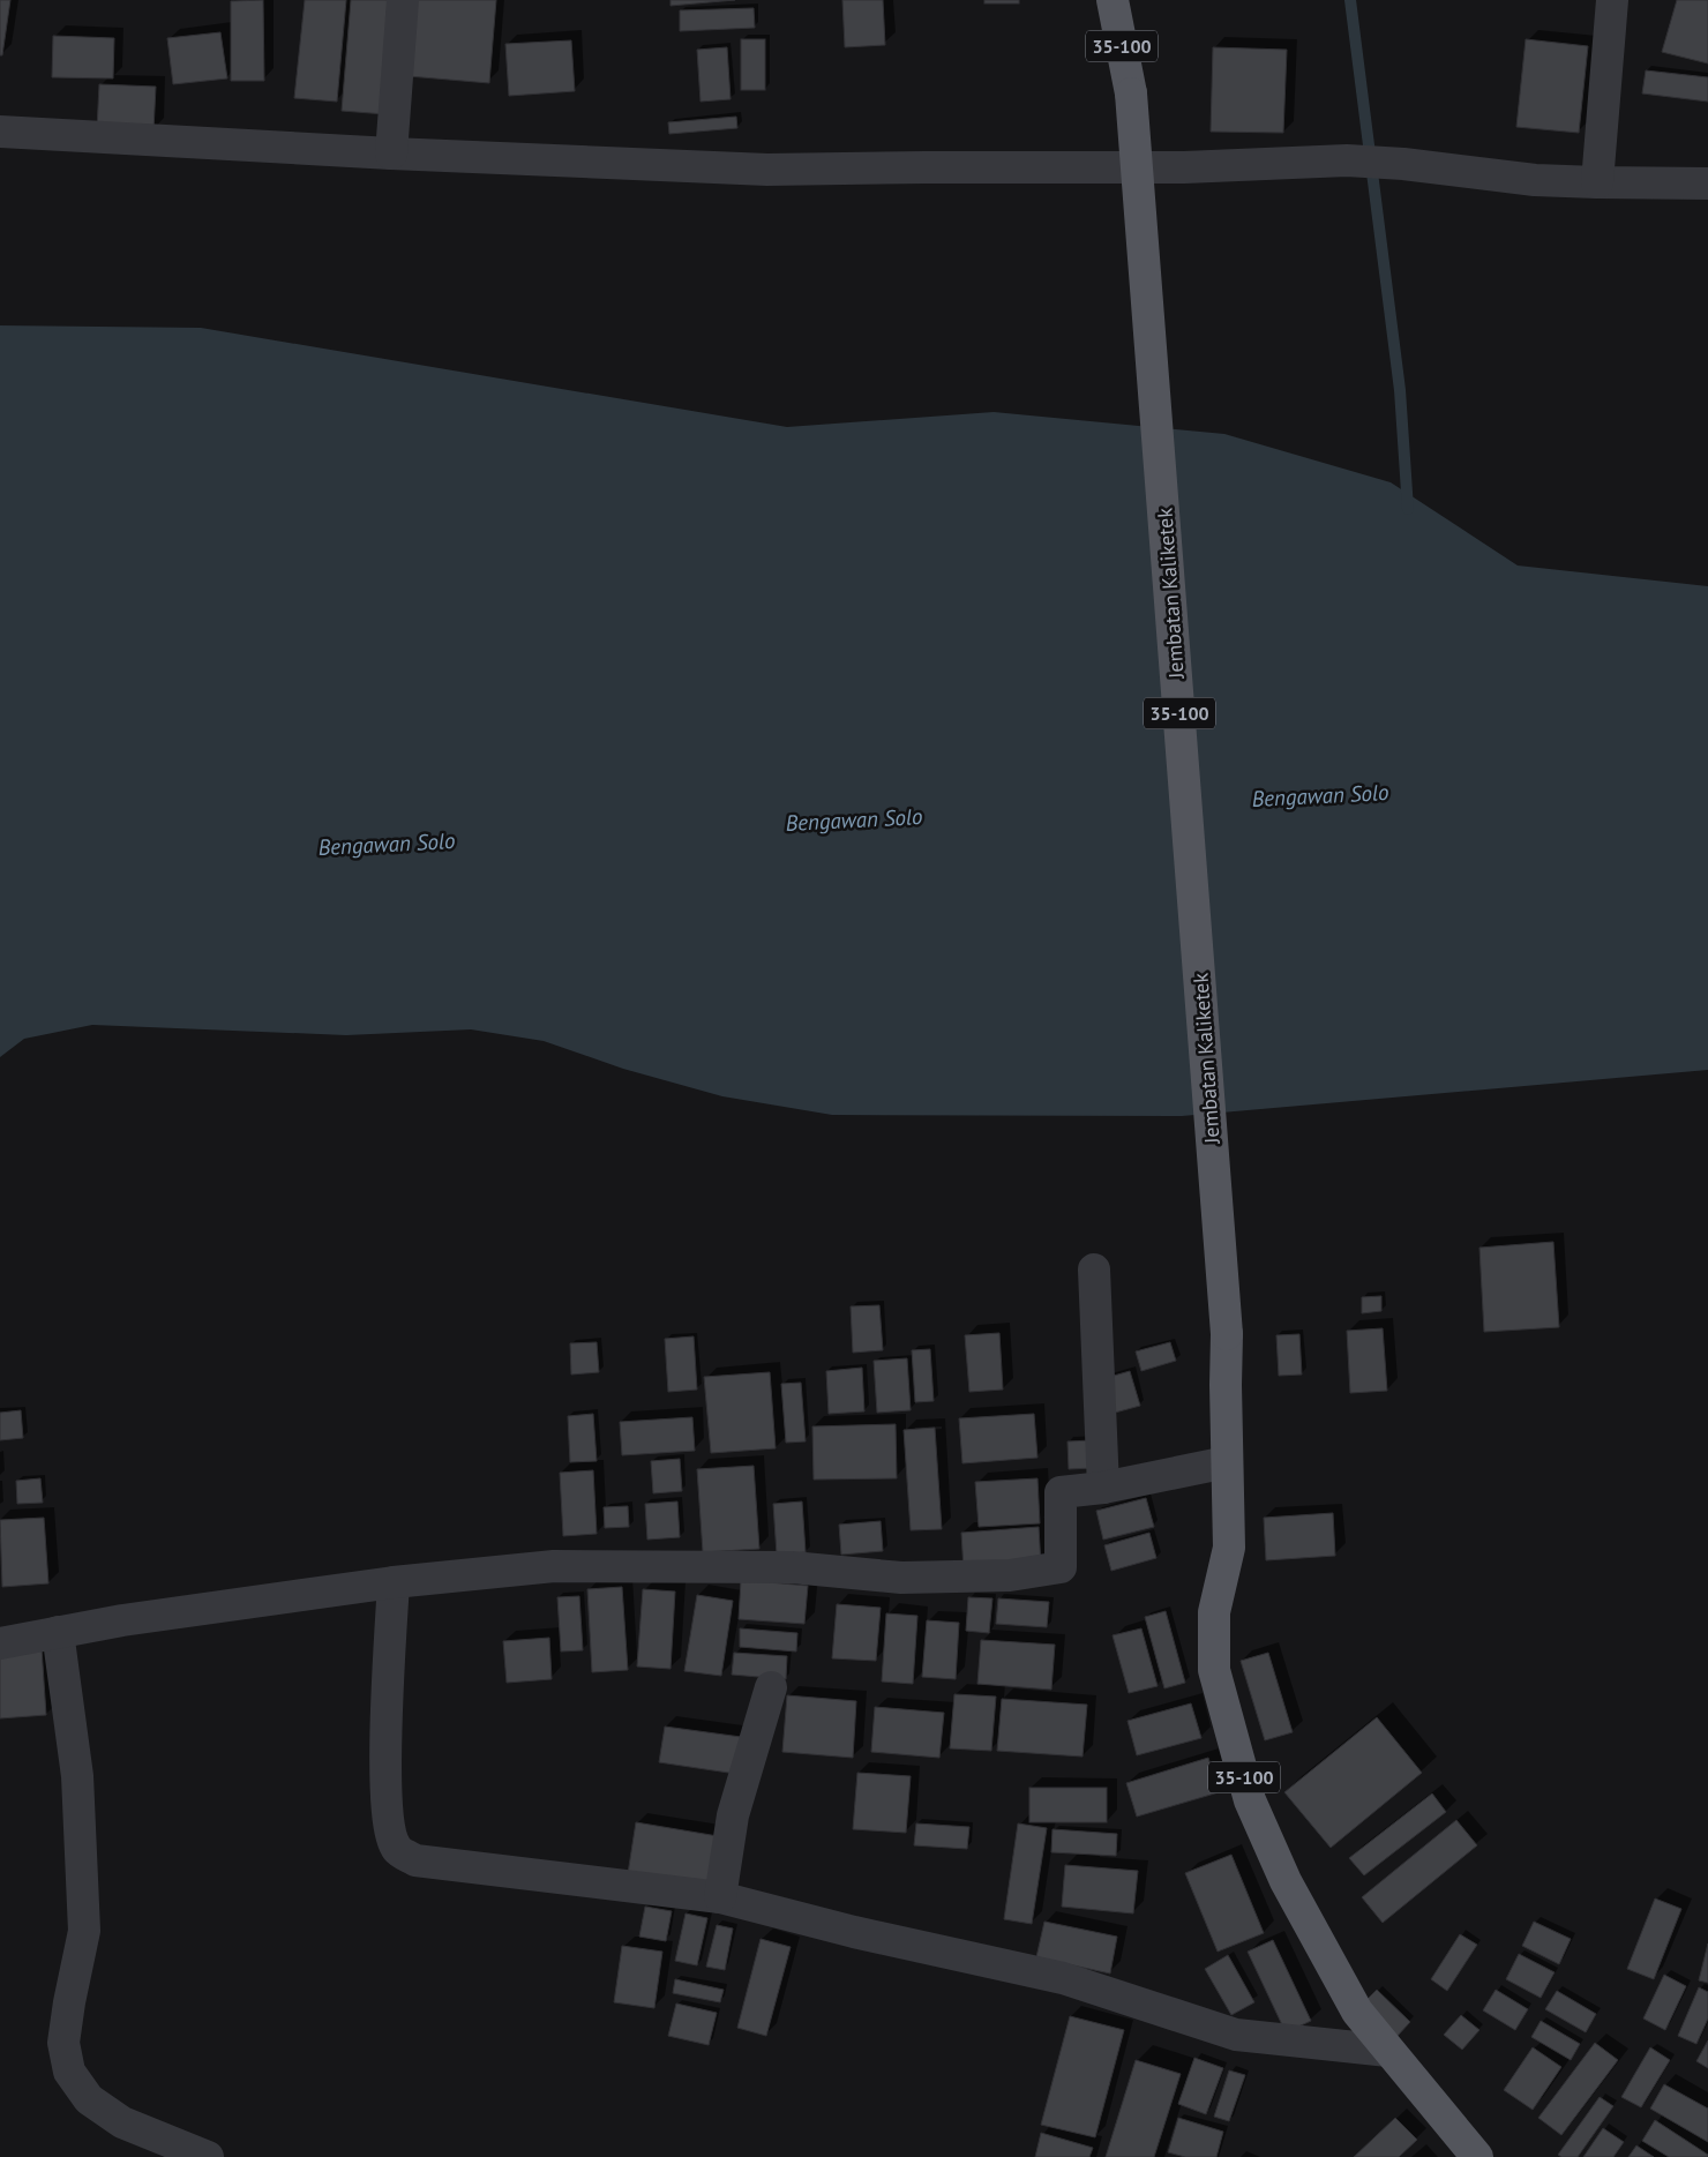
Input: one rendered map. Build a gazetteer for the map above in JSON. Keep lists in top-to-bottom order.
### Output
{
  "streets": {
    "main road": ["35-100", "Jembatan Kaliketek"]
  },
  "crossings": [
    ["35-100", "Jembatan Kaliketek"]
  ],
  "water": ["Bengawan Solo"]
}
